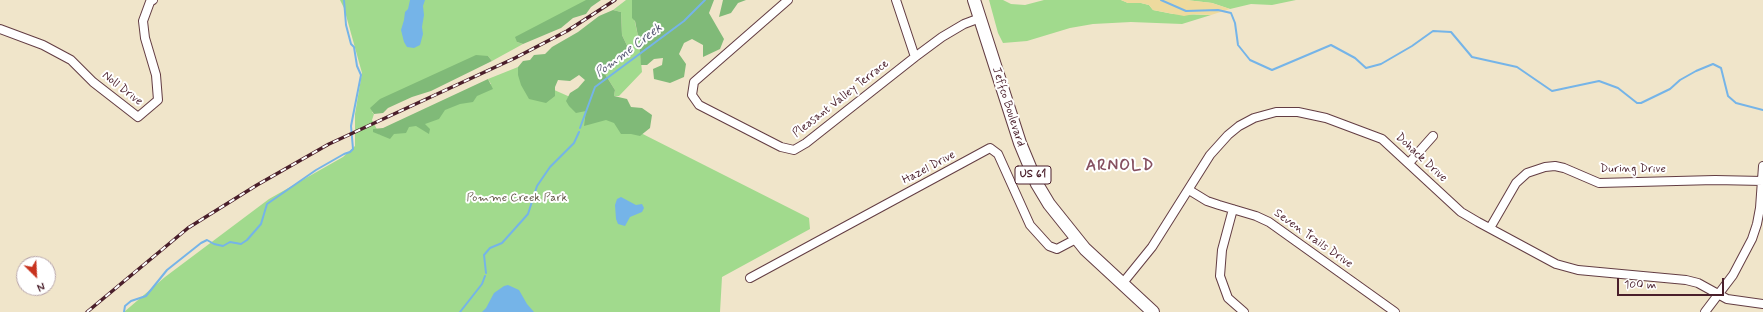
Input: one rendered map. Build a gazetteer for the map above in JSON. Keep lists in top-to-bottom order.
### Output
{
  "streets": {
    "main road": ["Jeffco Boulevard", "US 61"],
    "street": [
      "Noll Drive",
      "Pleasant Valley Terrace",
      "Dohack Drive",
      "Hazel Drive",
      "During Drive",
      "Seven Trails Drive"
    ]
  },
  "crossings": [
    ["Pleasant Valley Terrace", "Jeffco Boulevard"],
    ["Jeffco Boulevard", "Dohack Drive"],
    ["Jeffco Boulevard", "Hazel Drive"],
    ["Dohack Drive", "During Drive"],
    ["Dohack Drive", "Seven Trails Drive"]
  ],
  "districts": ["ARNOLD"],
  "water": ["Pomme Creek"],
  "parks": ["Pomme Creek Park"],
  "scale_bar": "100 m",
  "north": "bottom right"
}
